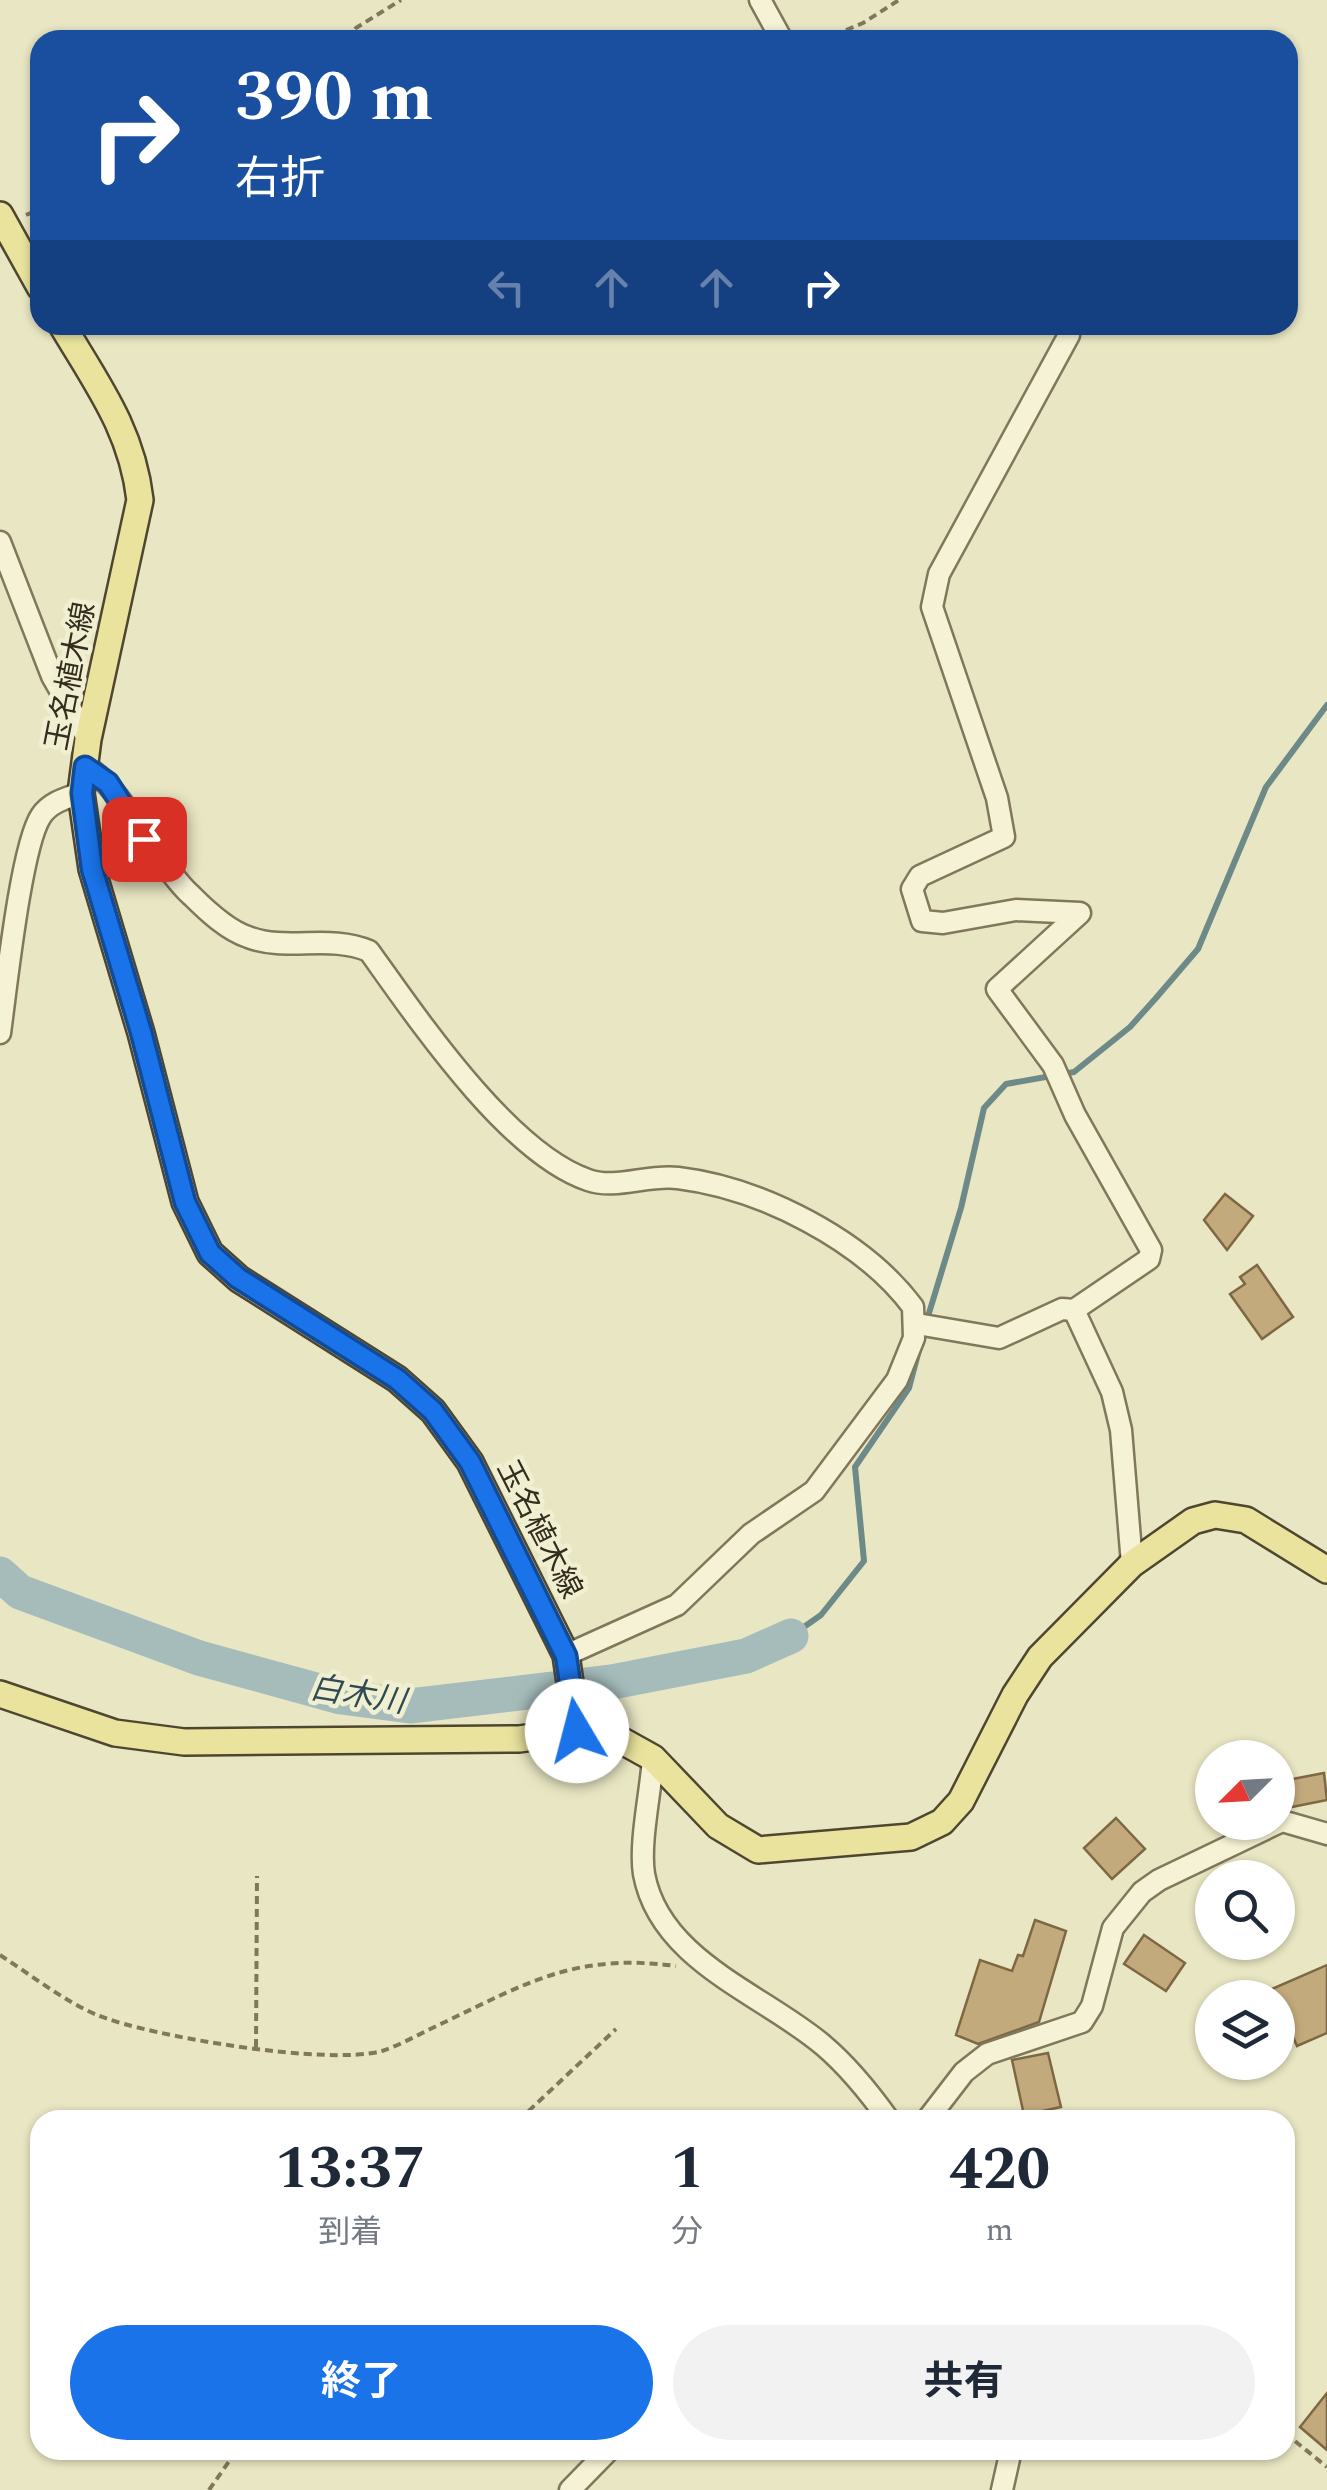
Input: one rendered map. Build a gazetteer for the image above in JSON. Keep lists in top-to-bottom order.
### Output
{
  "streets": {
    "main road": ["玉名植木線"]
  },
  "water": ["白木川"],
  "north": "bottom left",
  "page": {
    "turn": ["390 m", "右折"],
    "eta": [
      "13:37",
      "到着",
      "1",
      "分",
      "420",
      "m"
    ],
    "buttons": ["終了", "共有"]
  }
}
